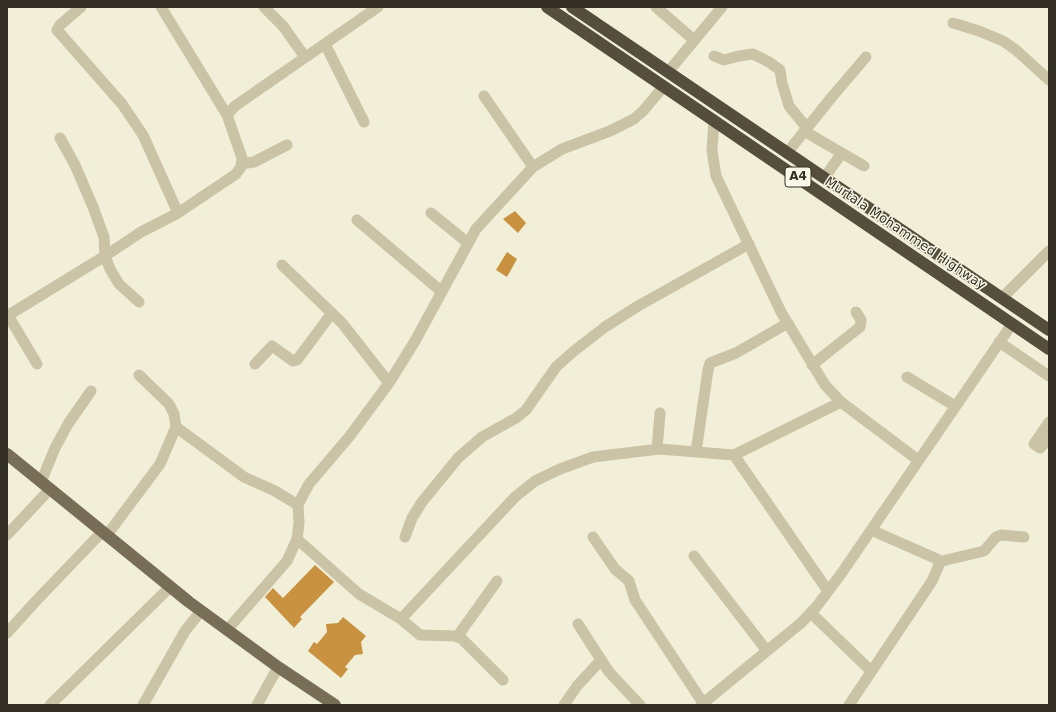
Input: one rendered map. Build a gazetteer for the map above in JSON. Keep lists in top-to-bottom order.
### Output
{
  "streets": {
    "highway": ["A4", "Murtala Mohammed Highway"]
  }
}
